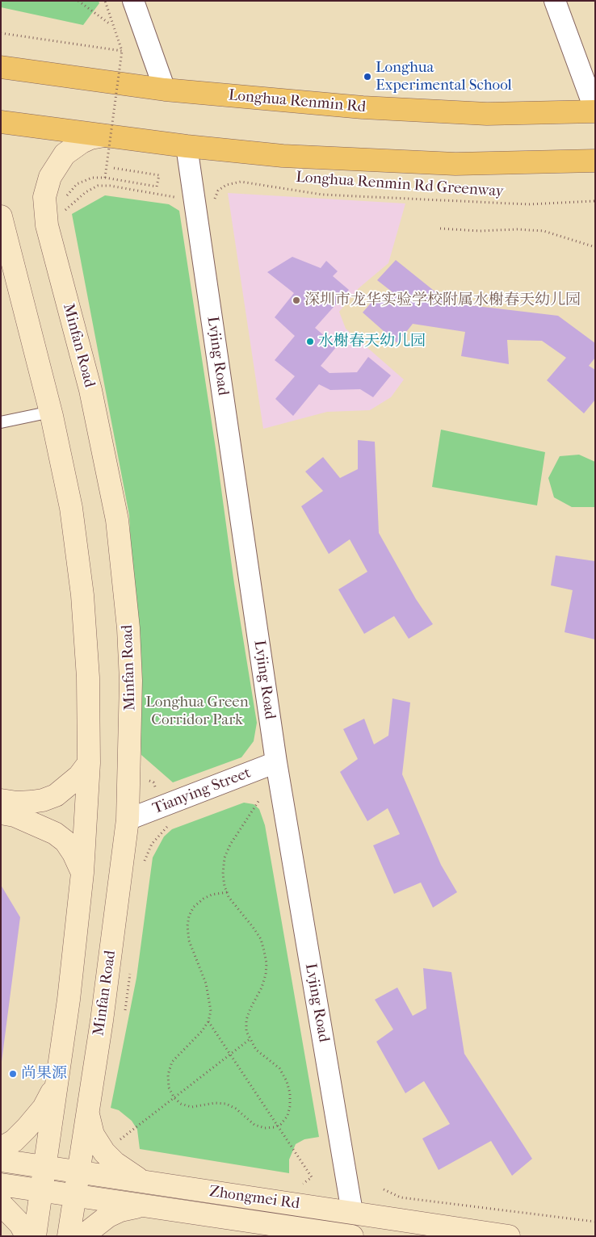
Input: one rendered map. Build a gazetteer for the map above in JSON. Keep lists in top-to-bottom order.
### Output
{
  "streets": {
    "main road": ["Longhua Renmin Rd", "Minfan Road", "Zhongmei Rd"],
    "street": ["Lvjing Road", "Tianying Street"],
    "path": ["Longhua Renmin Rd Greenway"]
  },
  "crossings": [
    ["Minfan Road", "Tianying Street"],
    ["Minfan Road", "Zhongmei Rd"],
    ["Lvjing Road", "Tianying Street"],
    ["Lvjing Road", "Zhongmei Rd"]
  ],
  "parks": ["Longhua Green Corridor Park"],
  "places": [
    "Longhua Experimental School",
    "深圳市龙华实验学校附属水榭春天幼儿园",
    "水榭春天幼儿园",
    "尚果源"
  ]
}
